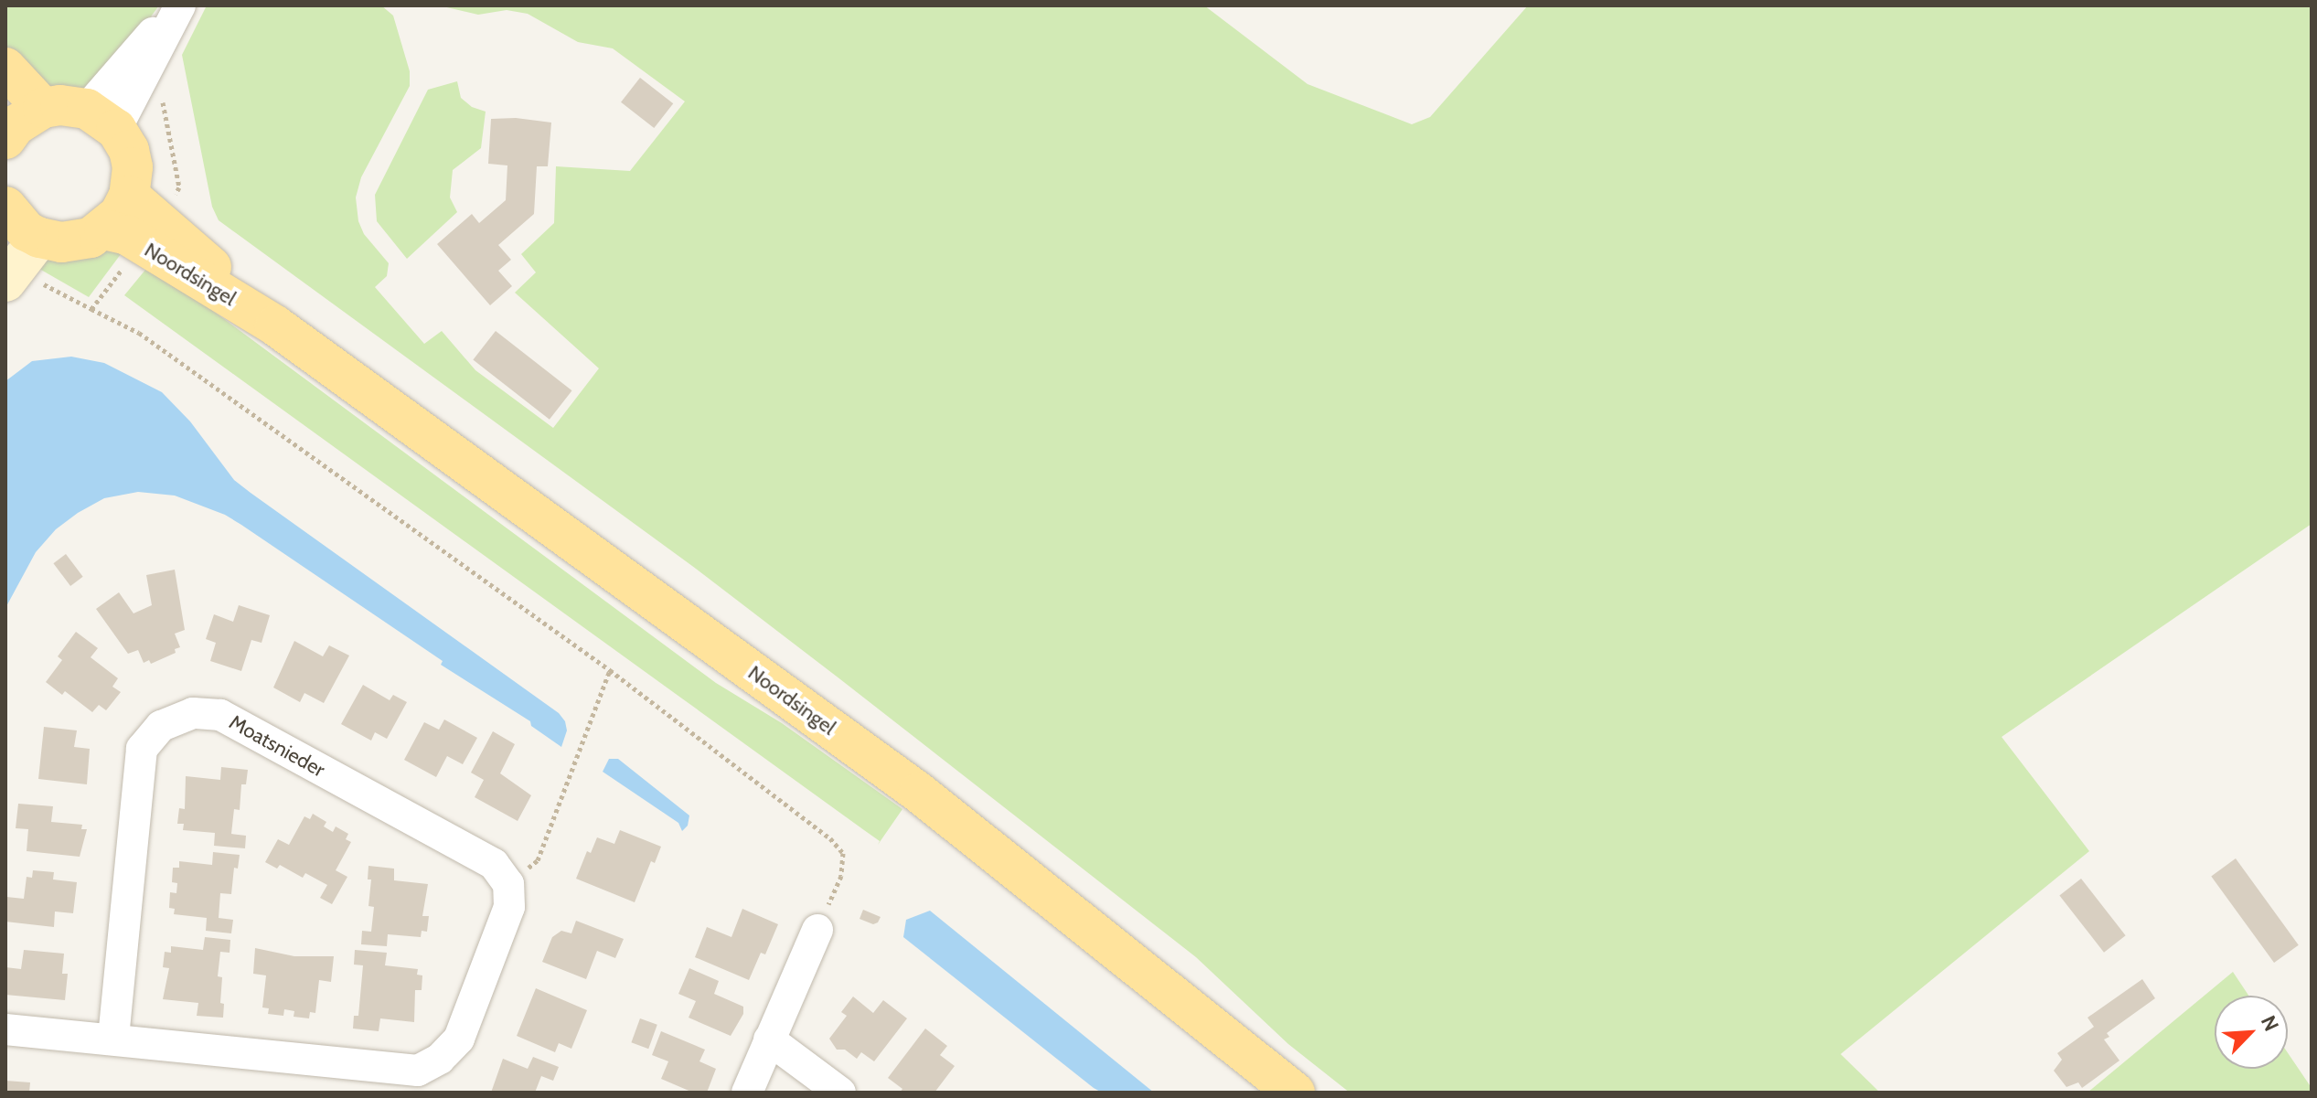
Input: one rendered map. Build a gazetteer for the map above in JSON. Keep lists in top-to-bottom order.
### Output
{
  "streets": {
    "main road": ["Noordsingel"],
    "street": ["Moatsnieder"]
  },
  "north": "top right"
}
